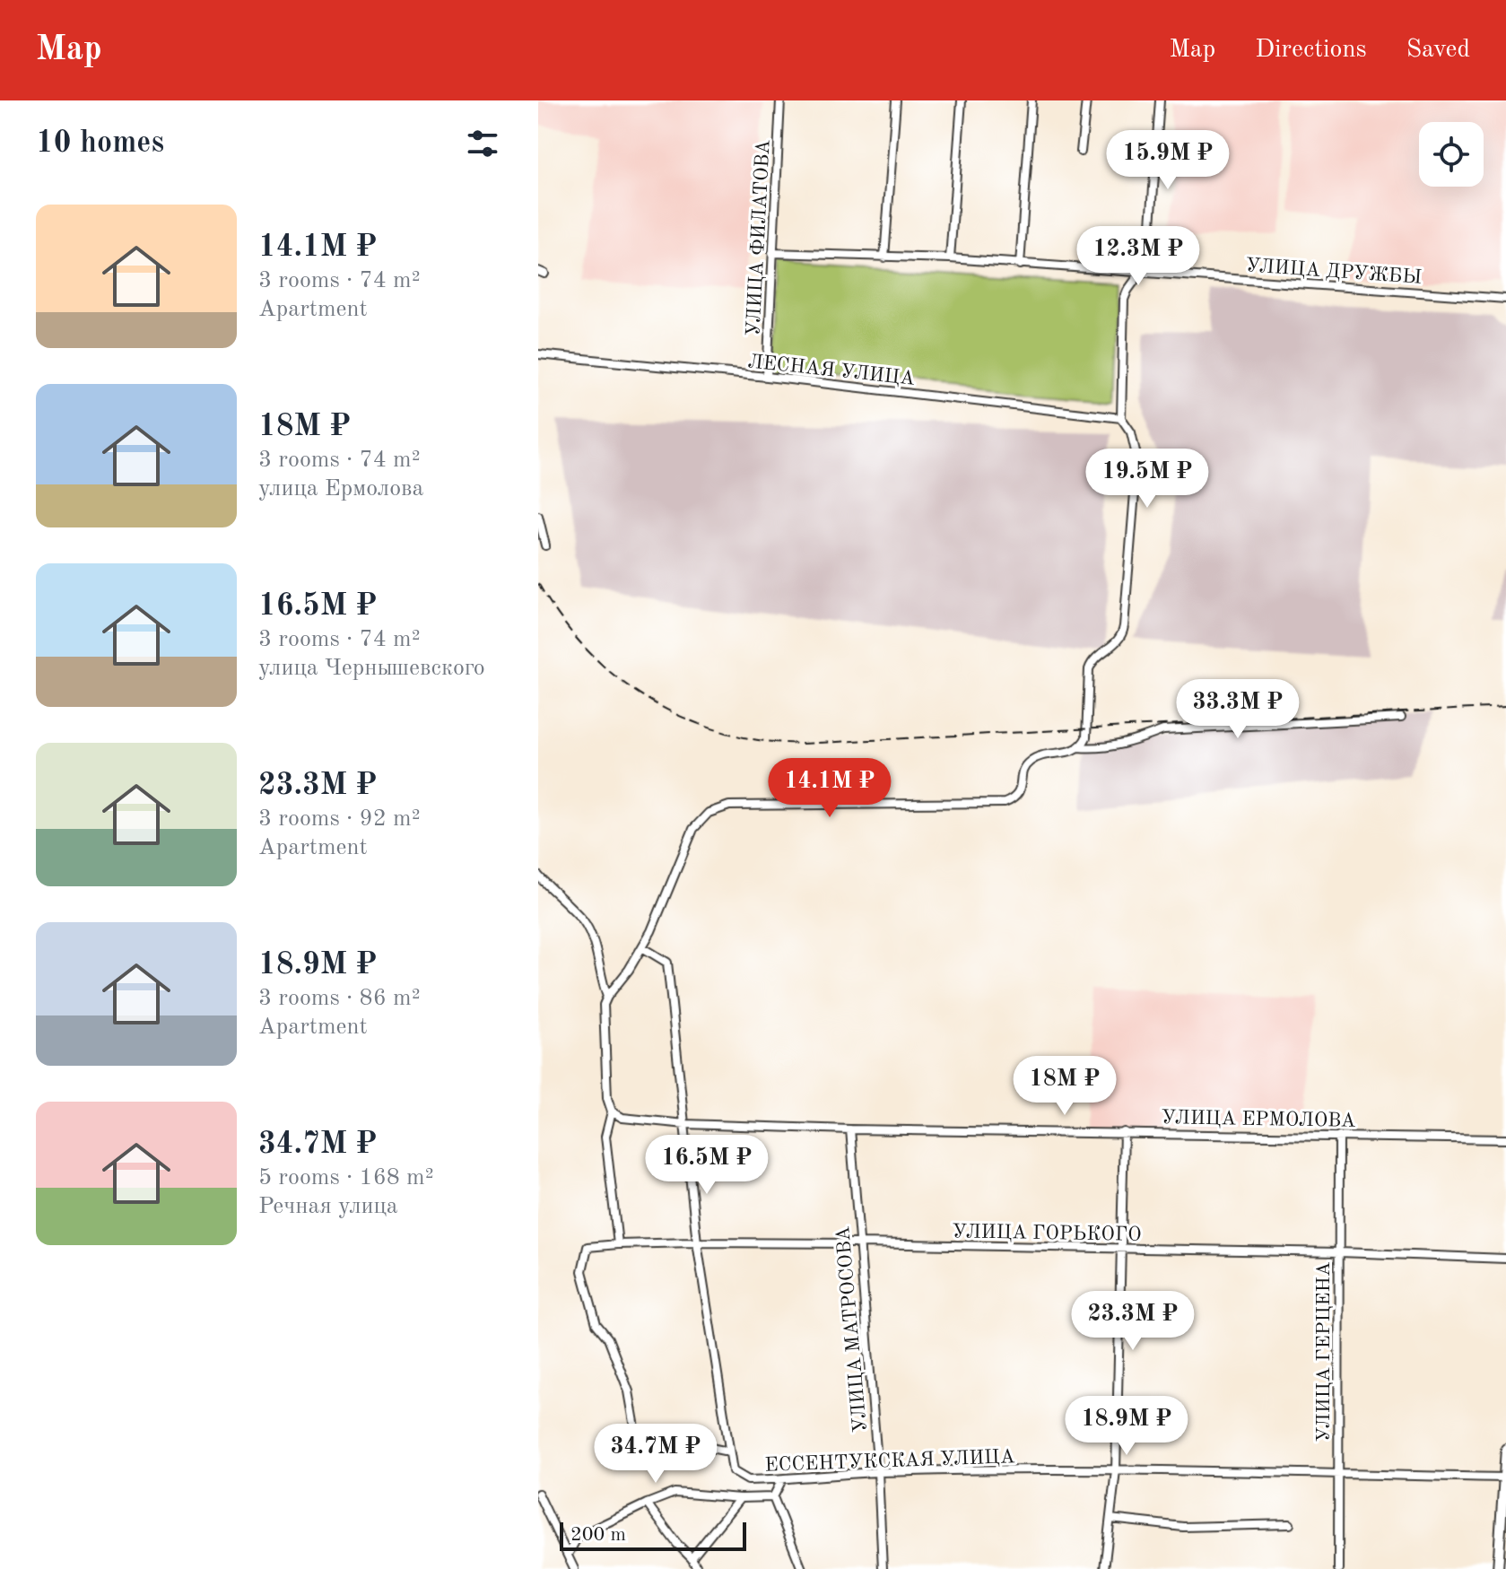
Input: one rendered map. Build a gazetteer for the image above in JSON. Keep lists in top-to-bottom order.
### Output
{
  "streets": {
    "street": [
      "УЛИЦА ФИЛАТОВА",
      "УЛИЦА ДРУЖБЫ",
      "ЛЕСНАЯ УЛИЦА",
      "УЛИЦА ЕРМОЛОВА",
      "УЛИЦА ГОРЬКОГО",
      "УЛИЦА МАТРОСОВА",
      "УЛИЦА ГЕРЦЕНА",
      "ЕССЕНТУКСКАЯ УЛИЦА"
    ]
  },
  "crossings": [
    ["УЛИЦА ФИЛАТОВА", "УЛИЦА ДРУЖБЫ"],
    ["УЛИЦА ФИЛАТОВА", "ЛЕСНАЯ УЛИЦА"],
    ["УЛИЦА ЕРМОЛОВА", "УЛИЦА МАТРОСОВА"],
    ["УЛИЦА ЕРМОЛОВА", "УЛИЦА ГЕРЦЕНА"],
    ["УЛИЦА ГОРЬКОГО", "УЛИЦА МАТРОСОВА"],
    ["УЛИЦА ГОРЬКОГО", "УЛИЦА ГЕРЦЕНА"],
    ["УЛИЦА ГОРЬКОГО", "ЕССЕНТУКСКАЯ УЛИЦА"],
    ["УЛИЦА МАТРОСОВА", "ЕССЕНТУКСКАЯ УЛИЦА"],
    ["УЛИЦА ГЕРЦЕНА", "ЕССЕНТУКСКАЯ УЛИЦА"]
  ],
  "scale_bar": "200 m",
  "page": {
    "header": "Map",
    "nav": ["Map", "Directions", "Saved"],
    "heading": "10 homes",
    "price": [
      "15.9M ₽",
      "12.3M ₽",
      "19.5M ₽",
      "33.3M ₽",
      "14.1M ₽",
      "18M ₽",
      "16.5M ₽",
      "23.3M ₽",
      "18.9M ₽",
      "34.7M ₽"
    ],
    "list": [
      {
        "name": "14.1M ₽",
        "note": "3 rooms · 74 m² · Apartment"
      },
      {
        "name": "18M ₽",
        "note": "3 rooms · 74 m² · улица Ермолова"
      },
      {
        "name": "16.5M ₽",
        "note": "3 rooms · 74 m² · улица Чернышевского"
      },
      {
        "name": "23.3M ₽",
        "note": "3 rooms · 92 m² · Apartment"
      },
      {
        "name": "18.9M ₽",
        "note": "3 rooms · 86 m² · Apartment"
      },
      {
        "name": "34.7M ₽",
        "note": "5 rooms · 168 m² · Речная улица"
      }
    ],
    "scale": "200 m"
  }
}
